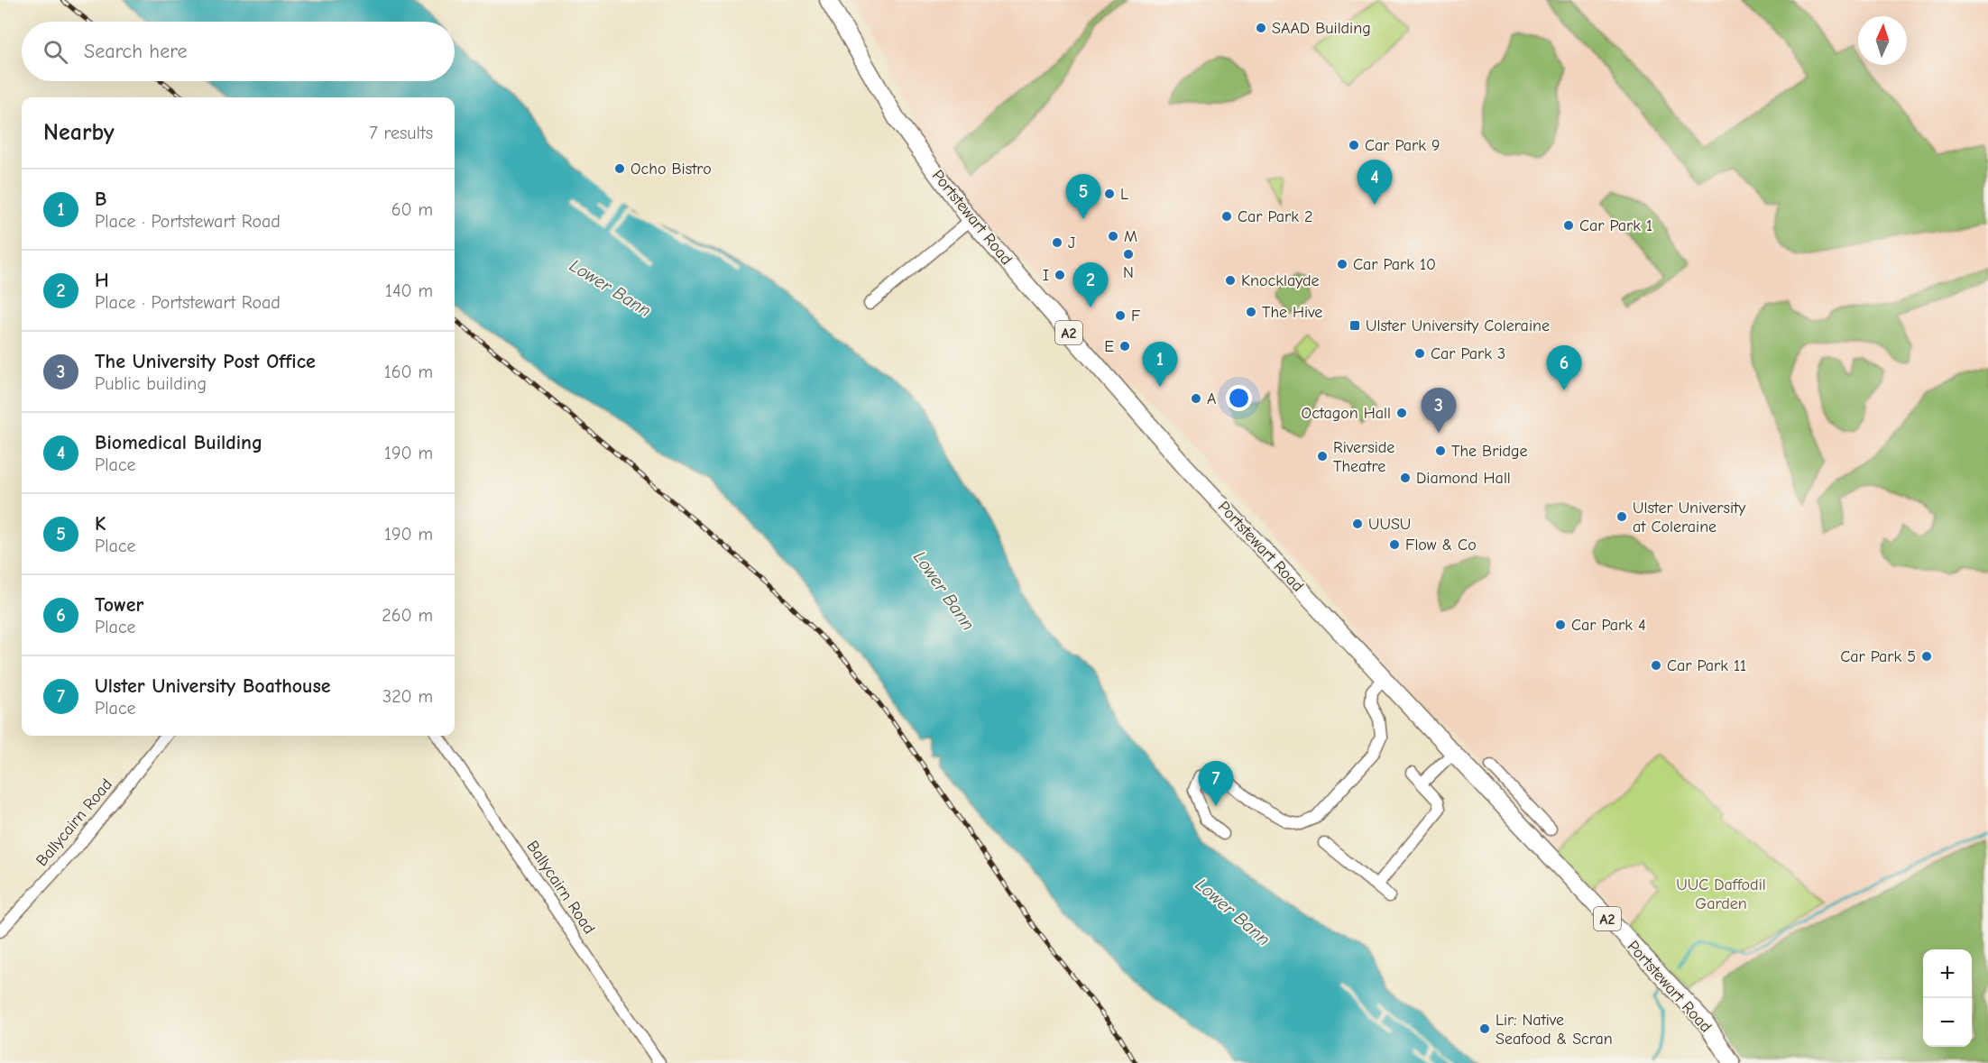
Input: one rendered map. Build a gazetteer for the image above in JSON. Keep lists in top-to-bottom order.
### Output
{
  "streets": {
    "main road": ["Portstewart Road", "A2"],
    "street": ["Ballycairn Road"]
  },
  "water": ["Lower Bann"],
  "parks": ["UUC Daffodil Garden"],
  "places": {
    "other": [
      "SAAD Building",
      "Car Park 9",
      "Ocho Bistro",
      "L",
      "Car Park 2",
      "Car Park 1",
      "M",
      "J",
      "N",
      "Car Park 10",
      "I",
      "Knocklayde",
      "The Hive",
      "F",
      "E",
      "Car Park 3",
      "A",
      "Octagon Hall",
      "The Bridge",
      "Riverside Theatre",
      "Diamond Hall",
      "Ulster University at Coleraine",
      "UUSU",
      "Flow & Co",
      "Car Park 4",
      "Car Park 5",
      "Car Park 11",
      "Lir: Native Seafood & Scran"
    ],
    "transit": ["Ulster University Coleraine"]
  },
  "north": "top",
  "page": {
    "search": "Search here",
    "heading": ["Nearby", "7 results"],
    "pins": [
      "4",
      "5",
      "2",
      "1",
      "6",
      "3",
      "7"
    ],
    "list": [
      {
        "mark": "1",
        "name": "B",
        "note": "Place · Portstewart Road",
        "value": "60 m"
      },
      {
        "mark": "2",
        "name": "H",
        "note": "Place · Portstewart Road",
        "value": "140 m"
      },
      {
        "mark": "3",
        "name": "The University Post Office",
        "note": "Public building",
        "value": "160 m"
      },
      {
        "mark": "4",
        "name": "Biomedical Building",
        "note": "Place",
        "value": "190 m"
      },
      {
        "mark": "5",
        "name": "K",
        "note": "Place",
        "value": "190 m"
      },
      {
        "mark": "6",
        "name": "Tower",
        "note": "Place",
        "value": "260 m"
      },
      {
        "mark": "7",
        "name": "Ulster University Boathouse",
        "note": "Place",
        "value": "320 m"
      }
    ],
    "map_buttons": ["+", "−"]
  }
}
